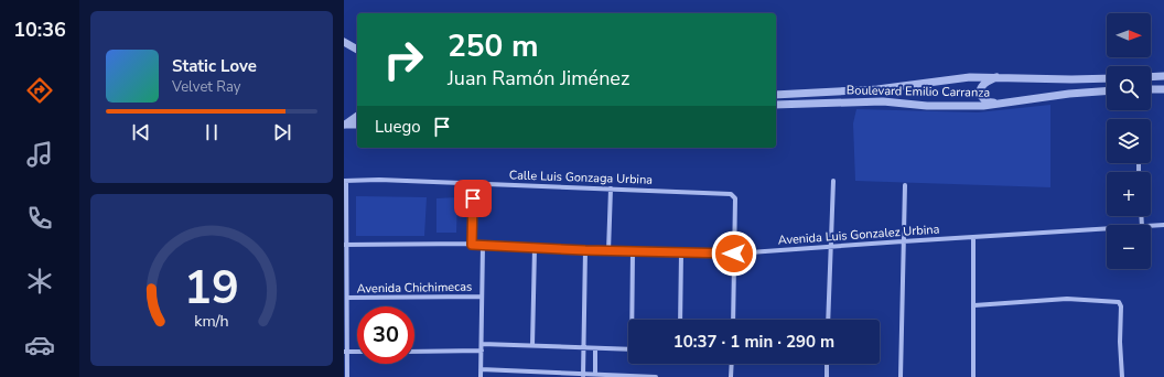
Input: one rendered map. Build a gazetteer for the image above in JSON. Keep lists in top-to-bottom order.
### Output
{
  "streets": {
    "street": [
      "Boulevard Emilio Carranza",
      "Calle Luis Gonzaga Urbina",
      "Avenida Luis Gonzalez Urbina",
      "Avenida Chichimecas"
    ]
  },
  "crossings": [
    ["Calle Luis Gonzaga Urbina", "Avenida Luis Gonzalez Urbina"]
  ],
  "north": "right",
  "page": {
    "tabs": "10:36",
    "map_buttons": ["+", "−"],
    "turn": ["250 m", "Juan Ramón Jiménez"],
    "song": ["Static Love", "Velvet Ray"],
    "then": "Luego",
    "limit": "30",
    "trip": "10:37 · 1 min · 290 m",
    "gauge": ["19", "km/h"]
  }
}
